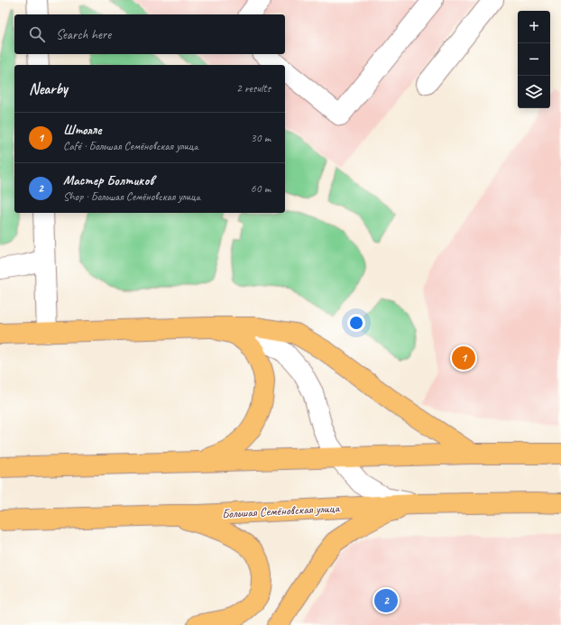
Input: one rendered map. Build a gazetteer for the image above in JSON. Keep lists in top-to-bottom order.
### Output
{
  "streets": {
    "main road": ["Большая Семёновская улица"]
  },
  "page": {
    "map_buttons": ["+", "−"],
    "search": "Search here",
    "heading": ["Nearby", "2 results"],
    "list": [
      {
        "mark": "1",
        "name": "Штолле",
        "note": "Café · Большая Семёновская улица",
        "value": "30 m"
      },
      {
        "mark": "2",
        "name": "Мастер Болтиков",
        "note": "Shop · Большая Семёновская улица",
        "value": "60 m"
      }
    ],
    "pins": ["1", "2"]
  }
}
